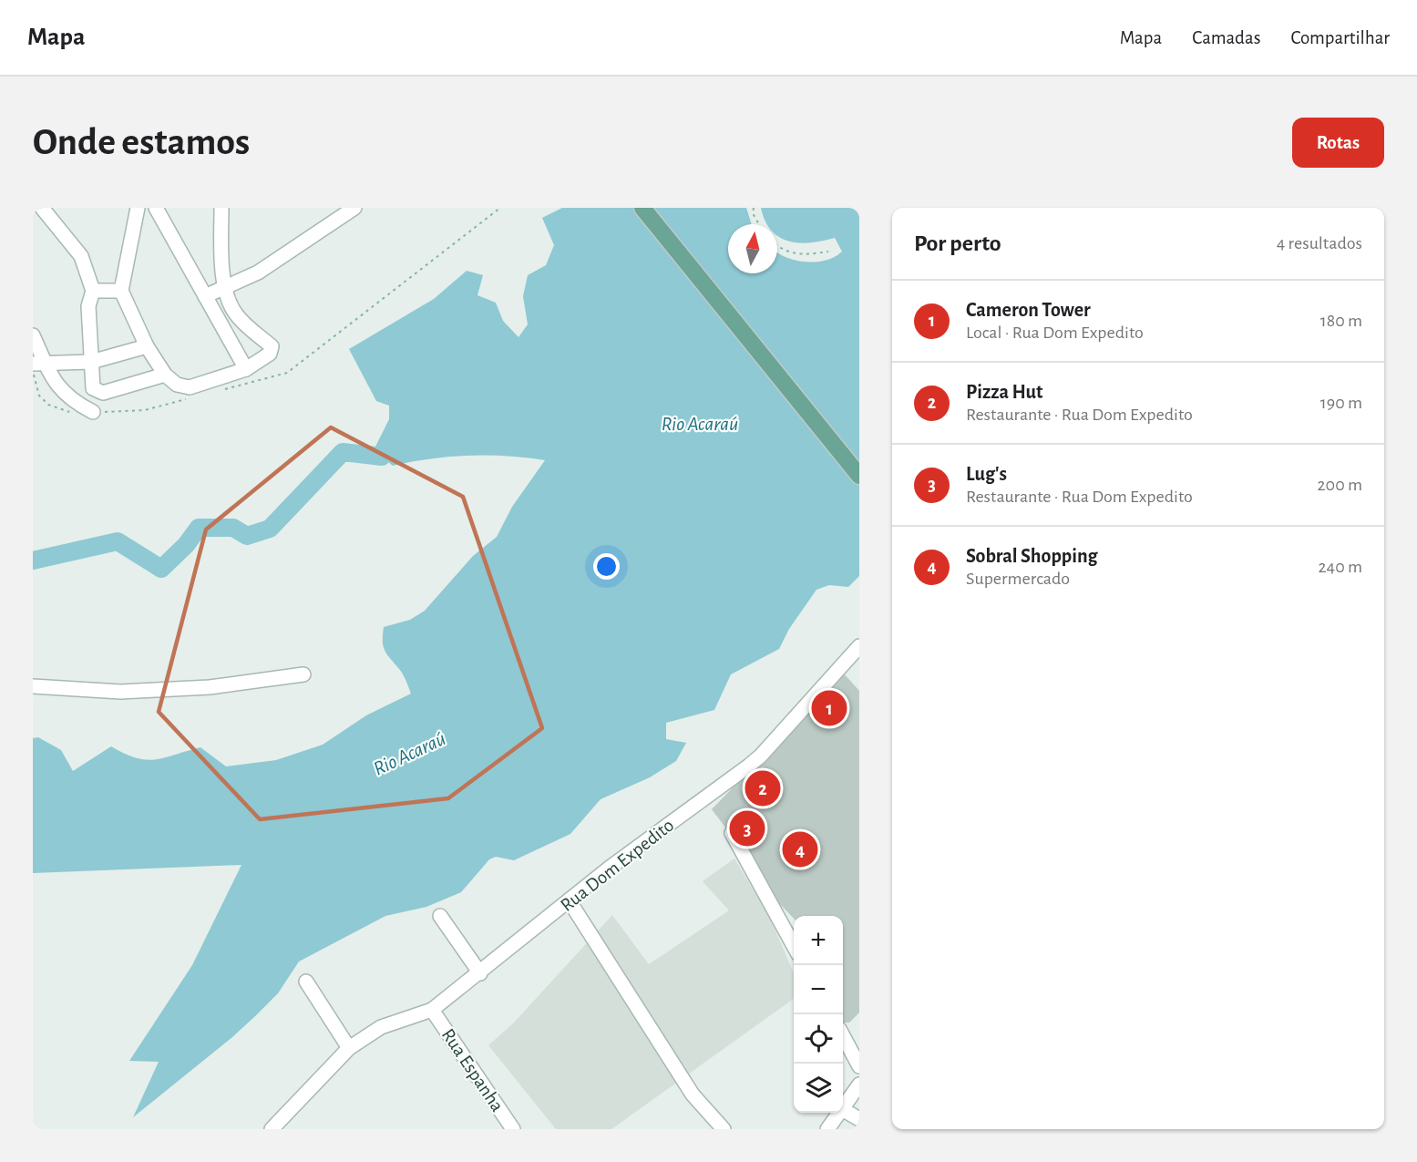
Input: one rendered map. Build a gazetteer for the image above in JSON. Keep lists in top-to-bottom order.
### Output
{
  "streets": {
    "street": ["Rua Dom Expedito", "Rua Espanha"]
  },
  "crossings": [
    ["Rua Dom Expedito", "Rua Espanha"]
  ],
  "water": ["Rio Acaraú"],
  "north": "top",
  "page": {
    "header": "Mapa",
    "nav": ["Mapa", "Camadas", "Compartilhar"],
    "buttons": "Rotas",
    "title": "Onde estamos",
    "heading": ["Por perto", "4 resultados"],
    "list": [
      {
        "mark": "1",
        "name": "Cameron Tower",
        "note": "Local · Rua Dom Expedito",
        "value": "180 m"
      },
      {
        "mark": "2",
        "name": "Pizza Hut",
        "note": "Restaurante · Rua Dom Expedito",
        "value": "190 m"
      },
      {
        "mark": "3",
        "name": "Lug's",
        "note": "Restaurante · Rua Dom Expedito",
        "value": "200 m"
      },
      {
        "mark": "4",
        "name": "Sobral Shopping",
        "note": "Supermercado",
        "value": "240 m"
      }
    ],
    "pins": [
      "1",
      "2",
      "3",
      "4"
    ],
    "map_buttons": ["+", "−"]
  }
}
